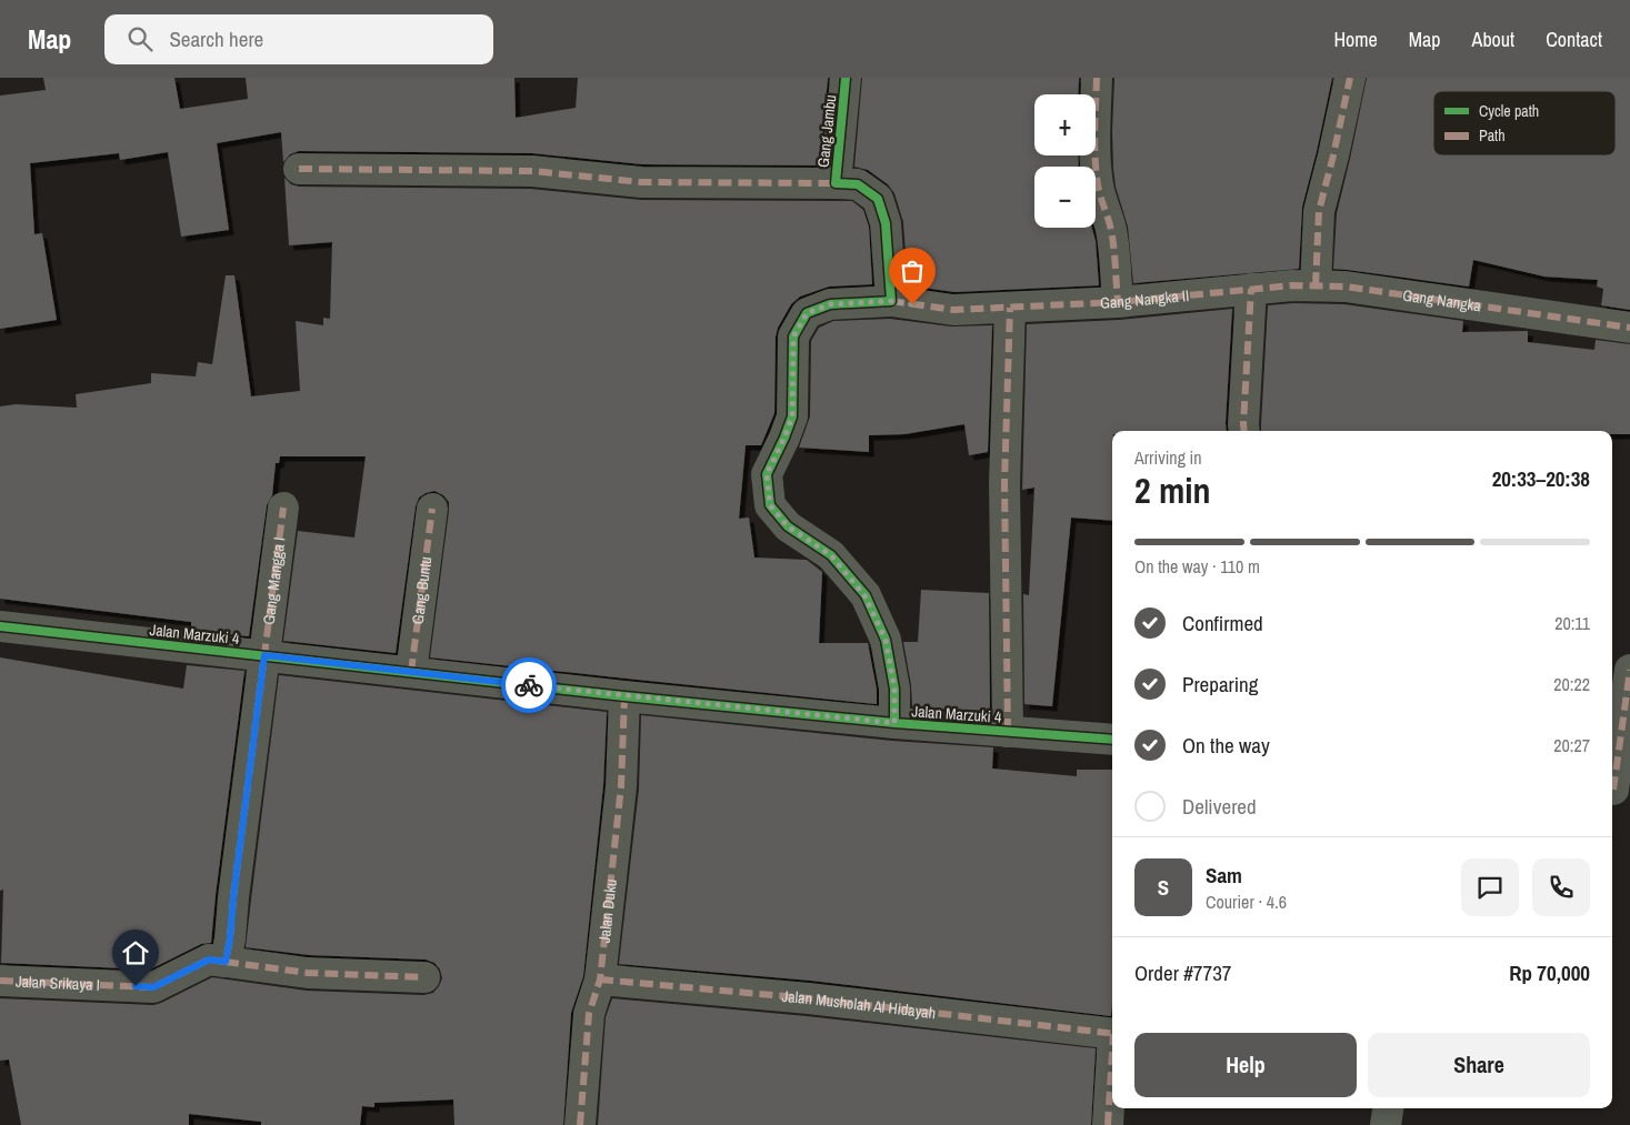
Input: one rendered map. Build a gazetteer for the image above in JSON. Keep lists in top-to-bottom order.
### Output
{
  "streets": {
    "street": [
      "Gang Jambu",
      "Gang Nangka II",
      "Gang Nangka",
      "Gang Mangga I",
      "Gang Buntu",
      "Jalan Marzuki 4",
      "Jalan Duku",
      "Jalan Srikaya I",
      "Jalan Musholah Al Hidayah"
    ]
  },
  "crossings": [
    ["Gang Jambu", "Gang Nangka II"],
    ["Gang Nangka II", "Gang Nangka"],
    ["Gang Mangga I", "Jalan Marzuki 4"],
    ["Gang Mangga I", "Jalan Srikaya I"],
    ["Gang Buntu", "Jalan Marzuki 4"],
    ["Jalan Marzuki 4", "Jalan Duku"],
    ["Jalan Duku", "Jalan Musholah Al Hidayah"]
  ],
  "legend": ["Cycle path", "Path"],
  "page": {
    "header": "Map",
    "search": "Search here",
    "nav": [
      "Home",
      "Map",
      "About",
      "Contact"
    ],
    "map_buttons": ["+", "−"],
    "heading": ["2 min", "Arriving in", "20:33–20:38"],
    "panel": [
      "Sam",
      "Courier · 4.6",
      "Order #7737",
      "Rp 70,000"
    ],
    "bar": "On the way · 110 m",
    "list": [
      ["Confirmed", "20:11"],
      ["Preparing", "20:22"],
      ["On the way", "20:27"],
      "Delivered"
    ],
    "round": "S",
    "buttons": ["Help", "Share"]
  }
}
